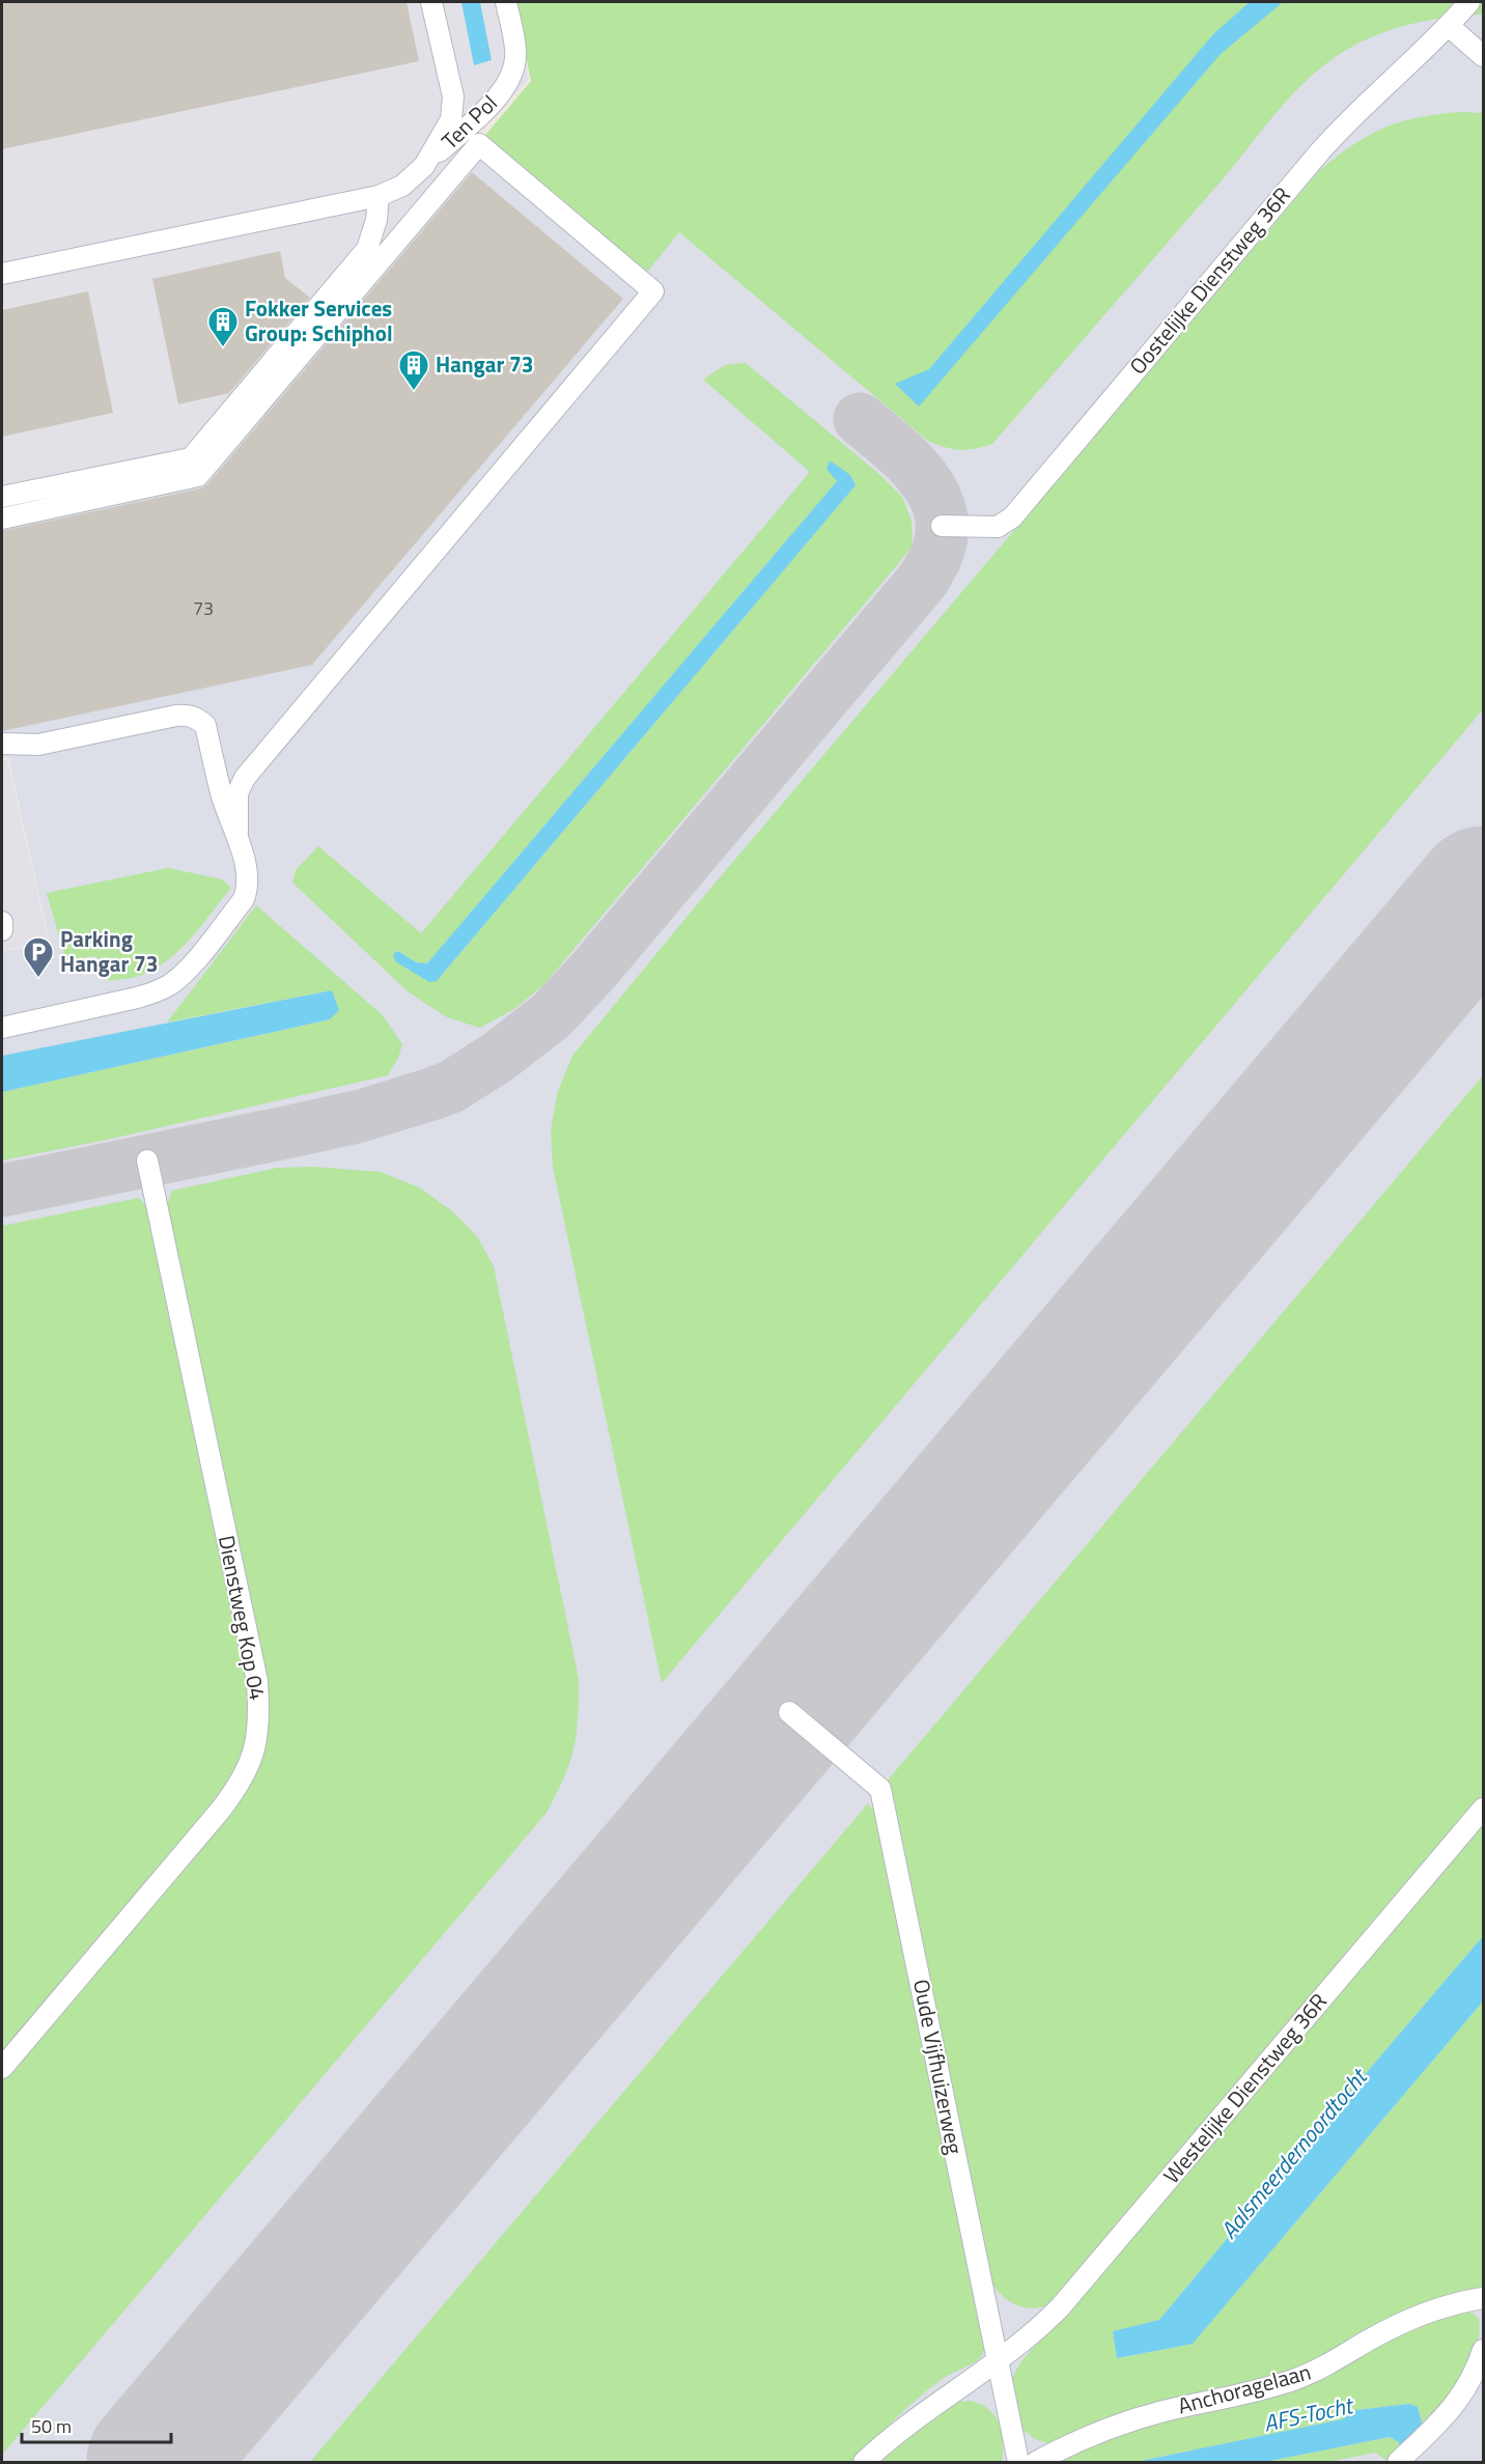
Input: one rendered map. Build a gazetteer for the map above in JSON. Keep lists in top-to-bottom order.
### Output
{
  "streets": {
    "lane": [
      "Ten Pol",
      "Oostelijke Dienstweg 36R",
      "Dienstweg Kop 04",
      "Oude Vijfhuizerweg",
      "Westelijke Dienstweg 36R",
      "Anchoragelaan"
    ]
  },
  "crossings": [
    ["Oude Vijfhuizerweg", "Westelijke Dienstweg 36R"]
  ],
  "water": ["Aalsmeerdernoordtocht", "AFS-Tocht"],
  "places": {
    "building": ["Fokker Services Group: Schiphol", "Hangar 73"],
    "parking": ["Parking Hangar 73"]
  },
  "house_numbers": ["73"],
  "scale_bar": "50 m"
}
